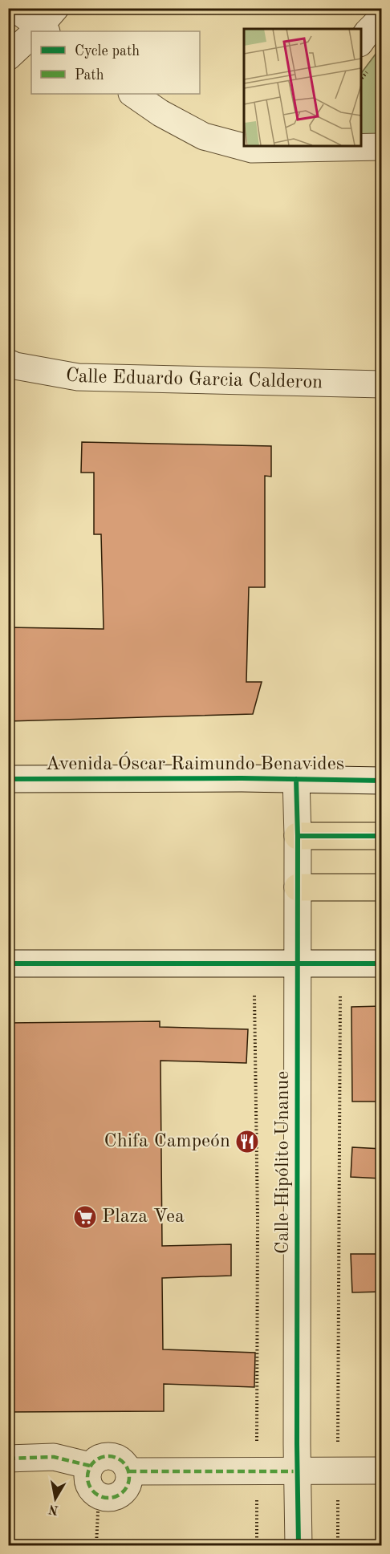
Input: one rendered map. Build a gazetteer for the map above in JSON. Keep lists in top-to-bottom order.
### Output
{
  "streets": {
    "street": ["Calle Eduardo Garcia Calderon", "Avenida Óscar Raimundo Benavides", "Calle Hipólito Unanue"]
  },
  "crossings": [
    ["Avenida Óscar Raimundo Benavides", "Calle Hipólito Unanue"]
  ],
  "places": {
    "restaurant": ["Chifa Campeón"],
    "supermarket": ["Plaza Vea"]
  },
  "legend": ["Cycle path", "Path"],
  "north": "bottom"
}
